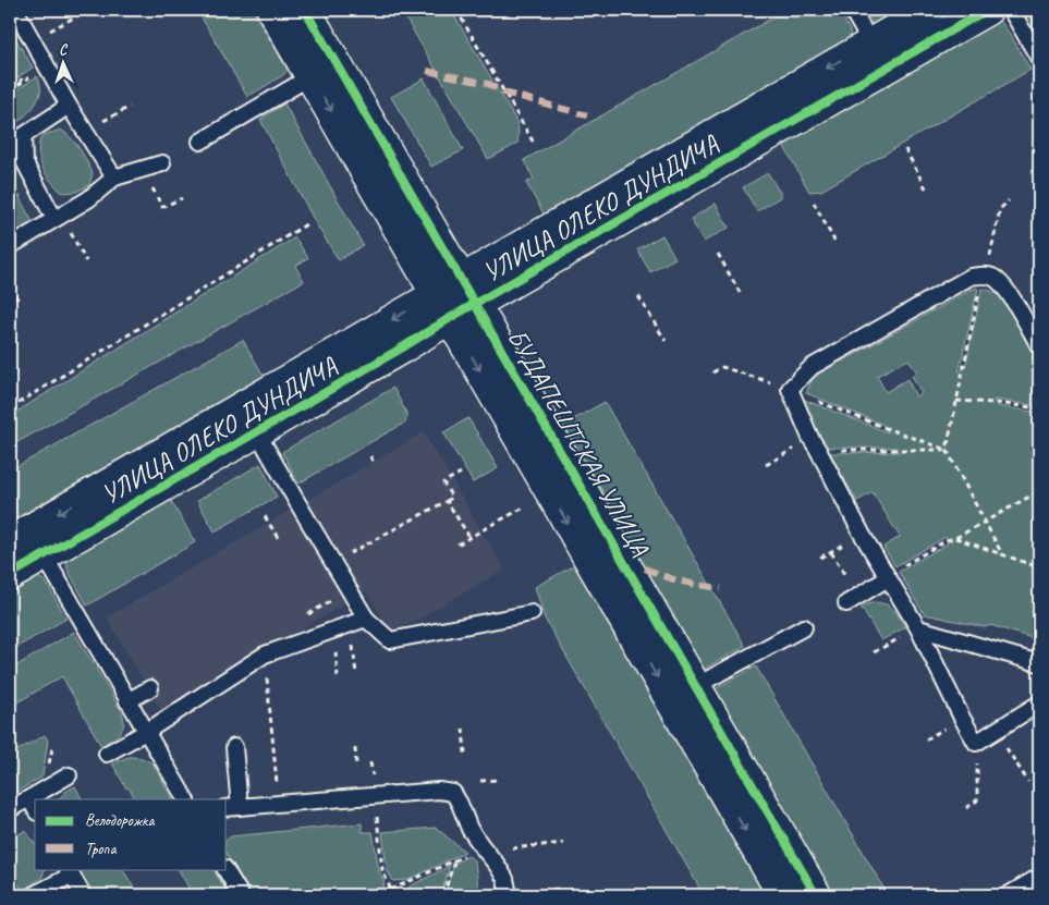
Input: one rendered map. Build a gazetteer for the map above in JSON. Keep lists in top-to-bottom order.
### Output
{
  "streets": {
    "street": ["УЛИЦА ОЛЕКО ДУНДИЧА", "БУДАПЕШТСКАЯ УЛИЦА"]
  },
  "crossings": [
    ["УЛИЦА ОЛЕКО ДУНДИЧА", "БУДАПЕШТСКАЯ УЛИЦА"]
  ],
  "legend": ["Велодорожка", "Тропа"],
  "north": "top"
}
